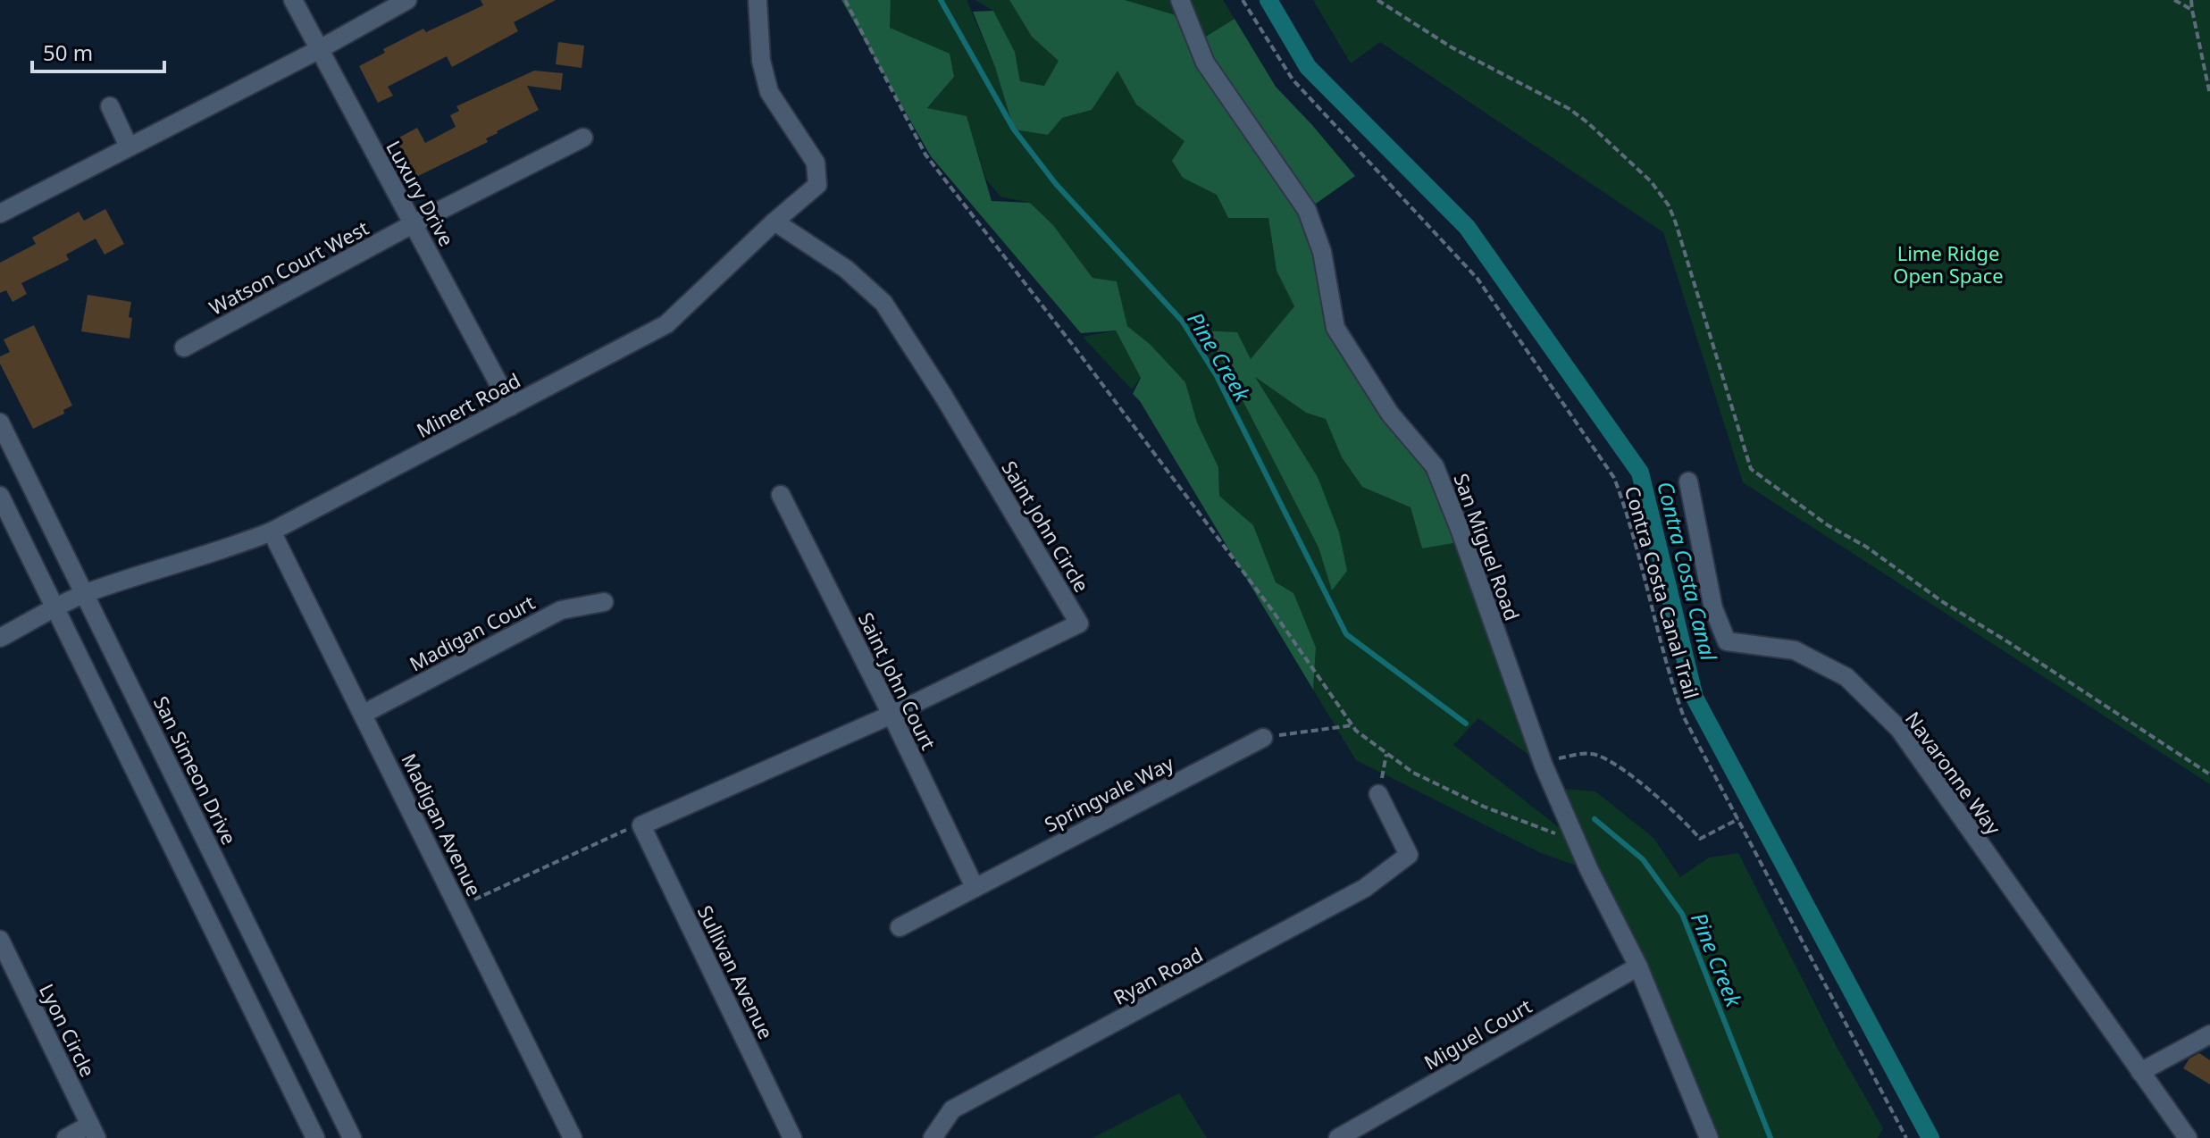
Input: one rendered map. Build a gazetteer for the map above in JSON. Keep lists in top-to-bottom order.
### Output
{
  "streets": {
    "street": [
      "Luxury Drive",
      "Watson Court West",
      "Minert Road",
      "Saint John Circle",
      "San Miguel Road",
      "Madigan Court",
      "Saint John Court",
      "San Simeon Drive",
      "Navaronne Way",
      "Springvale Way",
      "Madigan Avenue",
      "Sullivan Avenue",
      "Ryan Road",
      "Lyon Circle",
      "Miguel Court"
    ],
    "path": ["Contra Costa Canal Trail"]
  },
  "crossings": [
    ["Luxury Drive", "Watson Court West"],
    ["Luxury Drive", "Minert Road"],
    ["Minert Road", "Saint John Circle"],
    ["Minert Road", "San Simeon Drive"],
    ["Minert Road", "Madigan Avenue"],
    ["Saint John Circle", "Saint John Court"],
    ["Saint John Circle", "Sullivan Avenue"],
    ["San Miguel Road", "Miguel Court"],
    ["Madigan Court", "Madigan Avenue"],
    ["Saint John Court", "Springvale Way"]
  ],
  "water": ["Pine Creek", "Contra Costa Canal"],
  "parks": ["Lime Ridge Open Space"],
  "scale_bar": "50 m"
}
